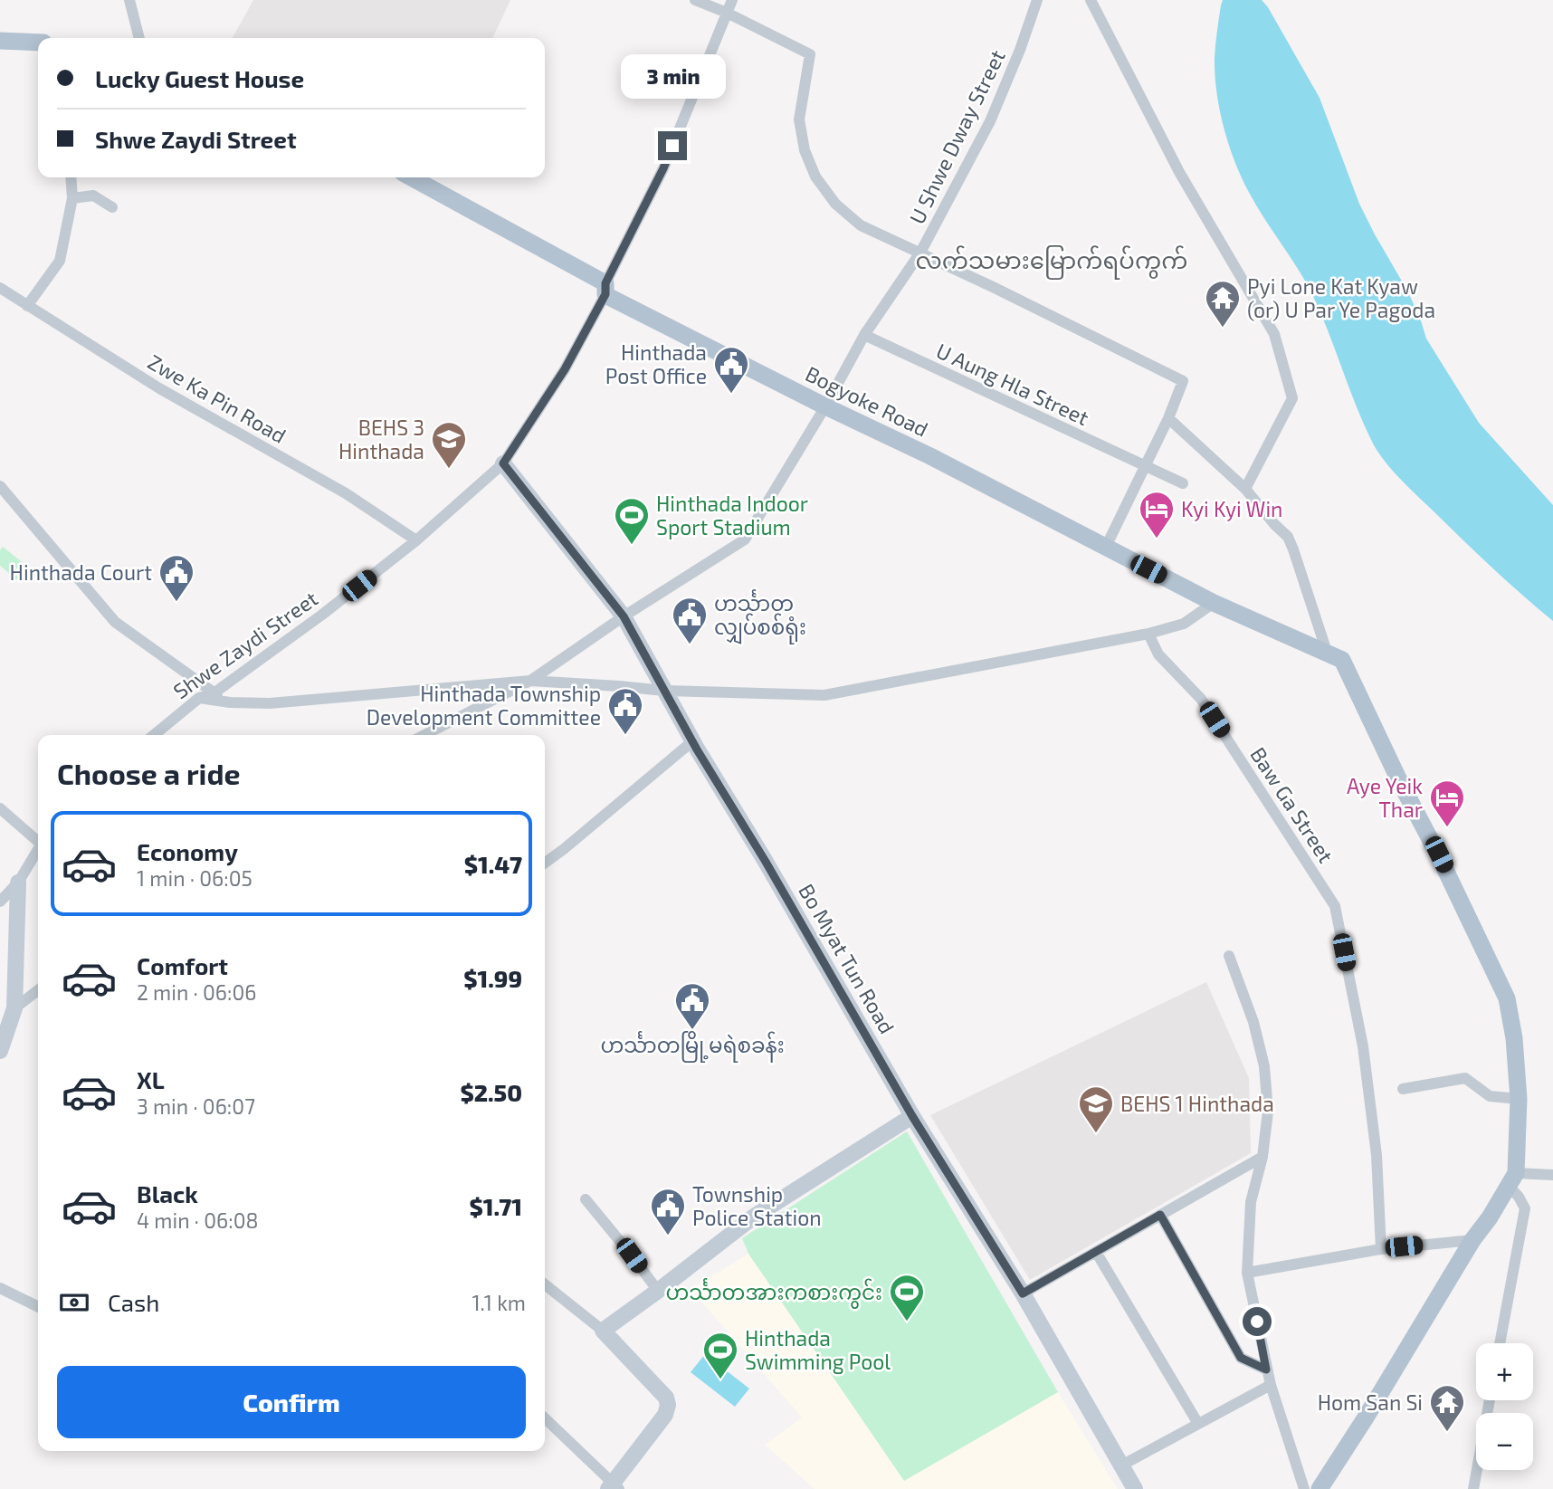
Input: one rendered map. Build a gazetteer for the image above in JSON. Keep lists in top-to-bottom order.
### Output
{
  "streets": {
    "main road": ["Bogyoke Road"],
    "street": [
      "U Shwe Dway Street",
      "U Aung Hla Street",
      "Zwe Ka Pin Road",
      "Shwe Zaydi Street",
      "Baw Ga Street",
      "Bo Myat Tun Road"
    ]
  },
  "crossings": [
    ["U Shwe Dway Street", "U Aung Hla Street"],
    ["U Shwe Dway Street", "Bogyoke Road"],
    ["U Shwe Dway Street", "Bo Myat Tun Road"],
    ["Zwe Ka Pin Road", "Shwe Zaydi Street"],
    ["Bogyoke Road", "Shwe Zaydi Street"],
    ["Shwe Zaydi Street", "Bo Myat Tun Road"]
  ],
  "districts": ["လက်သမားမြောက်ရပ်ကွက်"],
  "places": {
    "temple": ["Pyi Lone Kat Kyaw (or) U Par Ye Pagoda", "Hom San Si"],
    "public building": [
      "Hinthada Post Office",
      "Hinthada Court",
      "ဟင်္သာတ လျှပ်စစ်ရုံး",
      "Hinthada Township Development Committee",
      "ဟင်္သာတမြို့မရဲစခန်း",
      "Township Police Station"
    ],
    "school or university": ["BEHS 3 Hinthada", "BEHS 1 Hinthada"],
    "hotel": ["Kyi Kyi Win", "Aye Yeik Thar"],
    "sports": ["Hinthada Indoor Sport Stadium", "ဟင်္သာတအားကစားကွင်း", "Hinthada Swimming Pool"]
  },
  "page": {
    "banner": ["Lucky Guest House", "Shwe Zaydi Street"],
    "bubble": "3 min",
    "heading": "Choose a ride",
    "list": [
      {
        "name": "Economy",
        "note": "1 min · 06:05",
        "value": "$1.47"
      },
      {
        "name": "Comfort",
        "note": "2 min · 06:06",
        "value": "$1.99"
      },
      {
        "name": "XL",
        "note": "3 min · 06:07",
        "value": "$2.50"
      },
      {
        "name": "Black",
        "note": "4 min · 06:08",
        "value": "$1.71"
      }
    ],
    "pay": ["Cash", "1.1 km"],
    "map_buttons": ["+", "−"],
    "buttons": "Confirm"
  }
}
